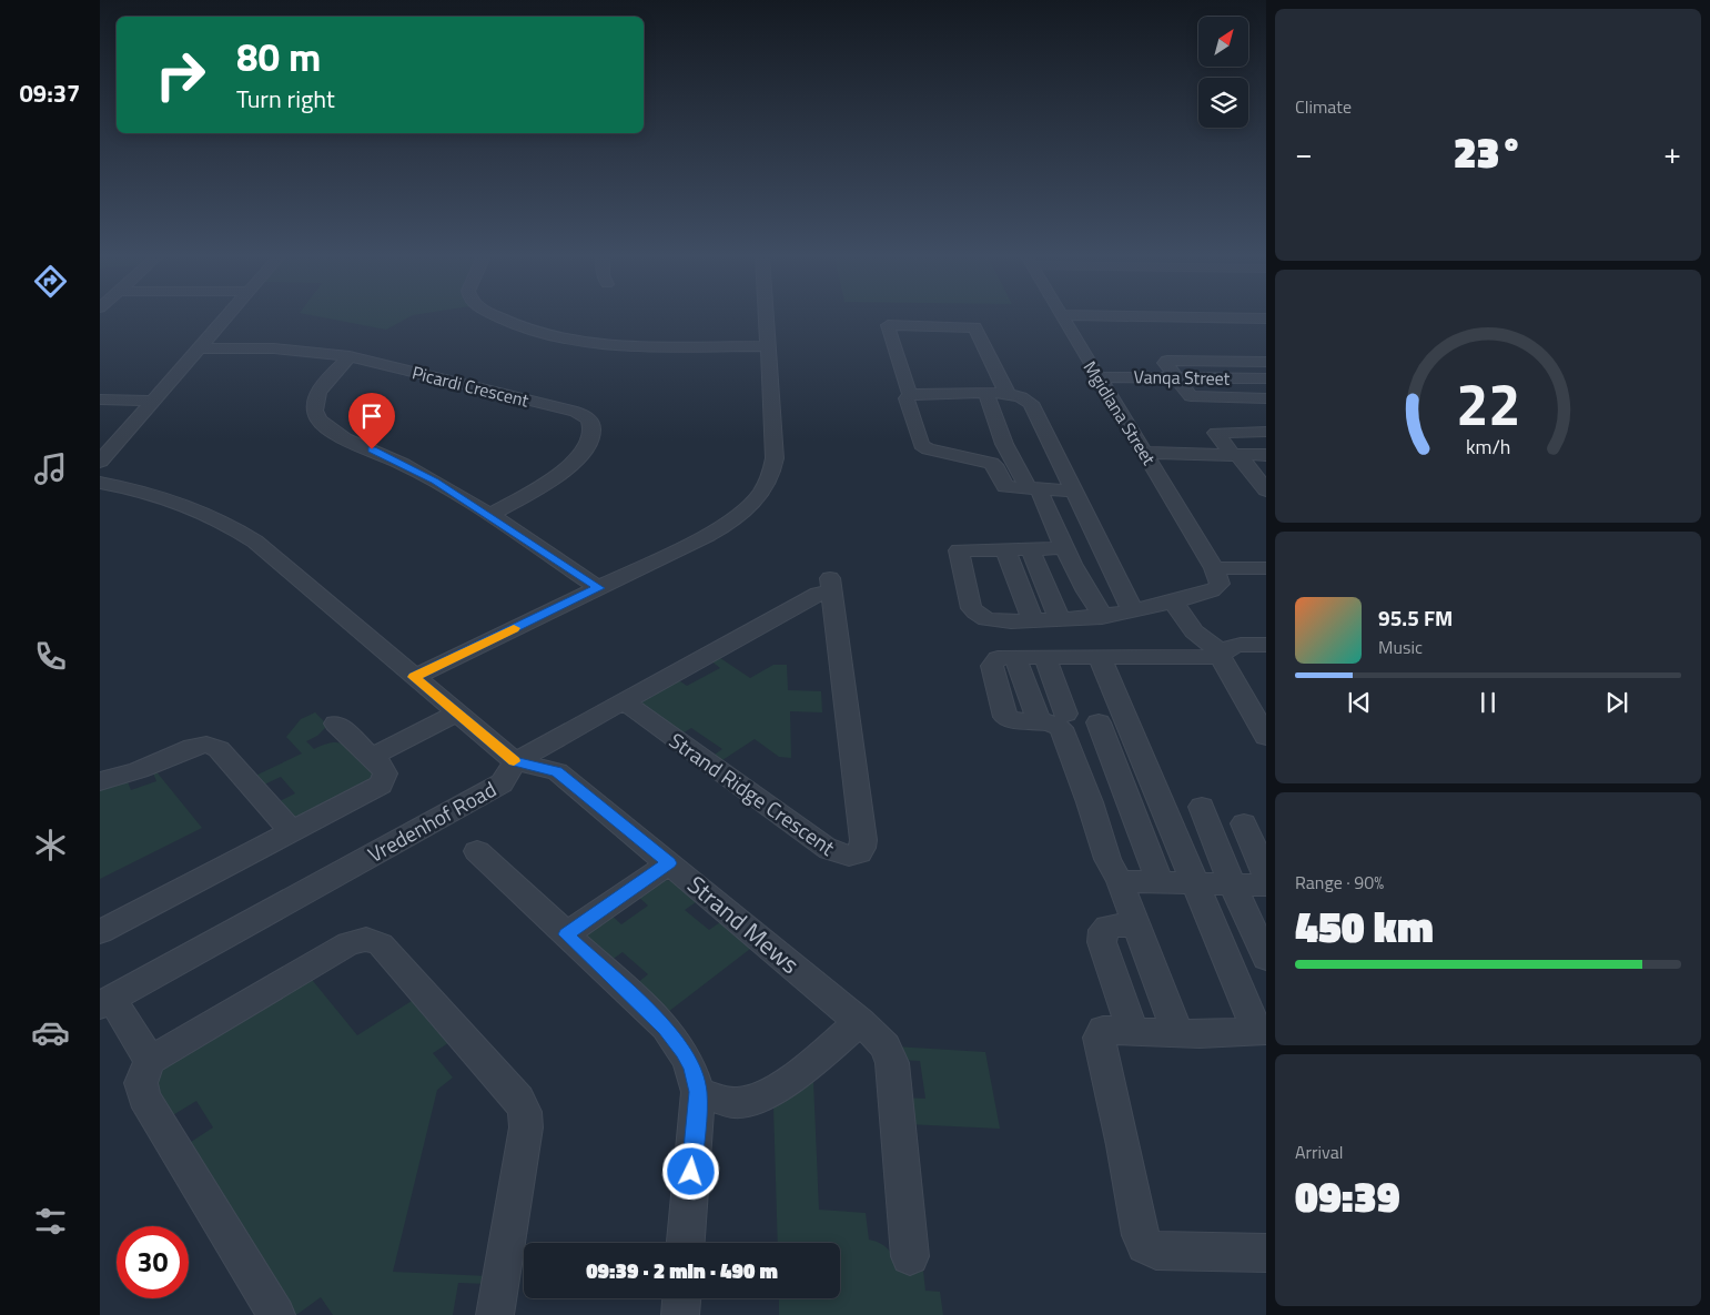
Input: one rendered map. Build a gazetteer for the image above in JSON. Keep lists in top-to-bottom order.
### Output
{
  "streets": {
    "street": [
      "Vanqa Street",
      "Picardi Crescent",
      "Mgidlana Street",
      "Strand Ridge Crescent",
      "Vredenhof Road",
      "Strand Mews"
    ]
  },
  "crossings": [
    ["Vanqa Street", "Mgidlana Street"],
    ["Strand Ridge Crescent", "Vredenhof Road"],
    ["Strand Ridge Crescent", "Strand Mews"],
    ["Vredenhof Road", "Strand Mews"]
  ],
  "north": "top right",
  "page": {
    "tabs": "09:37",
    "tile": [
      "Climate",
      ["Range · 90%", "450 km"],
      ["Arrival", "09:39"]
    ],
    "turn": ["80 m", "Turn right"],
    "heat": ["−", "23°", "+"],
    "song": ["95.5 FM", "Music"],
    "limit": "30",
    "trip": "09:39 · 2 min · 490 m",
    "gauge": ["22", "km/h"]
  }
}
